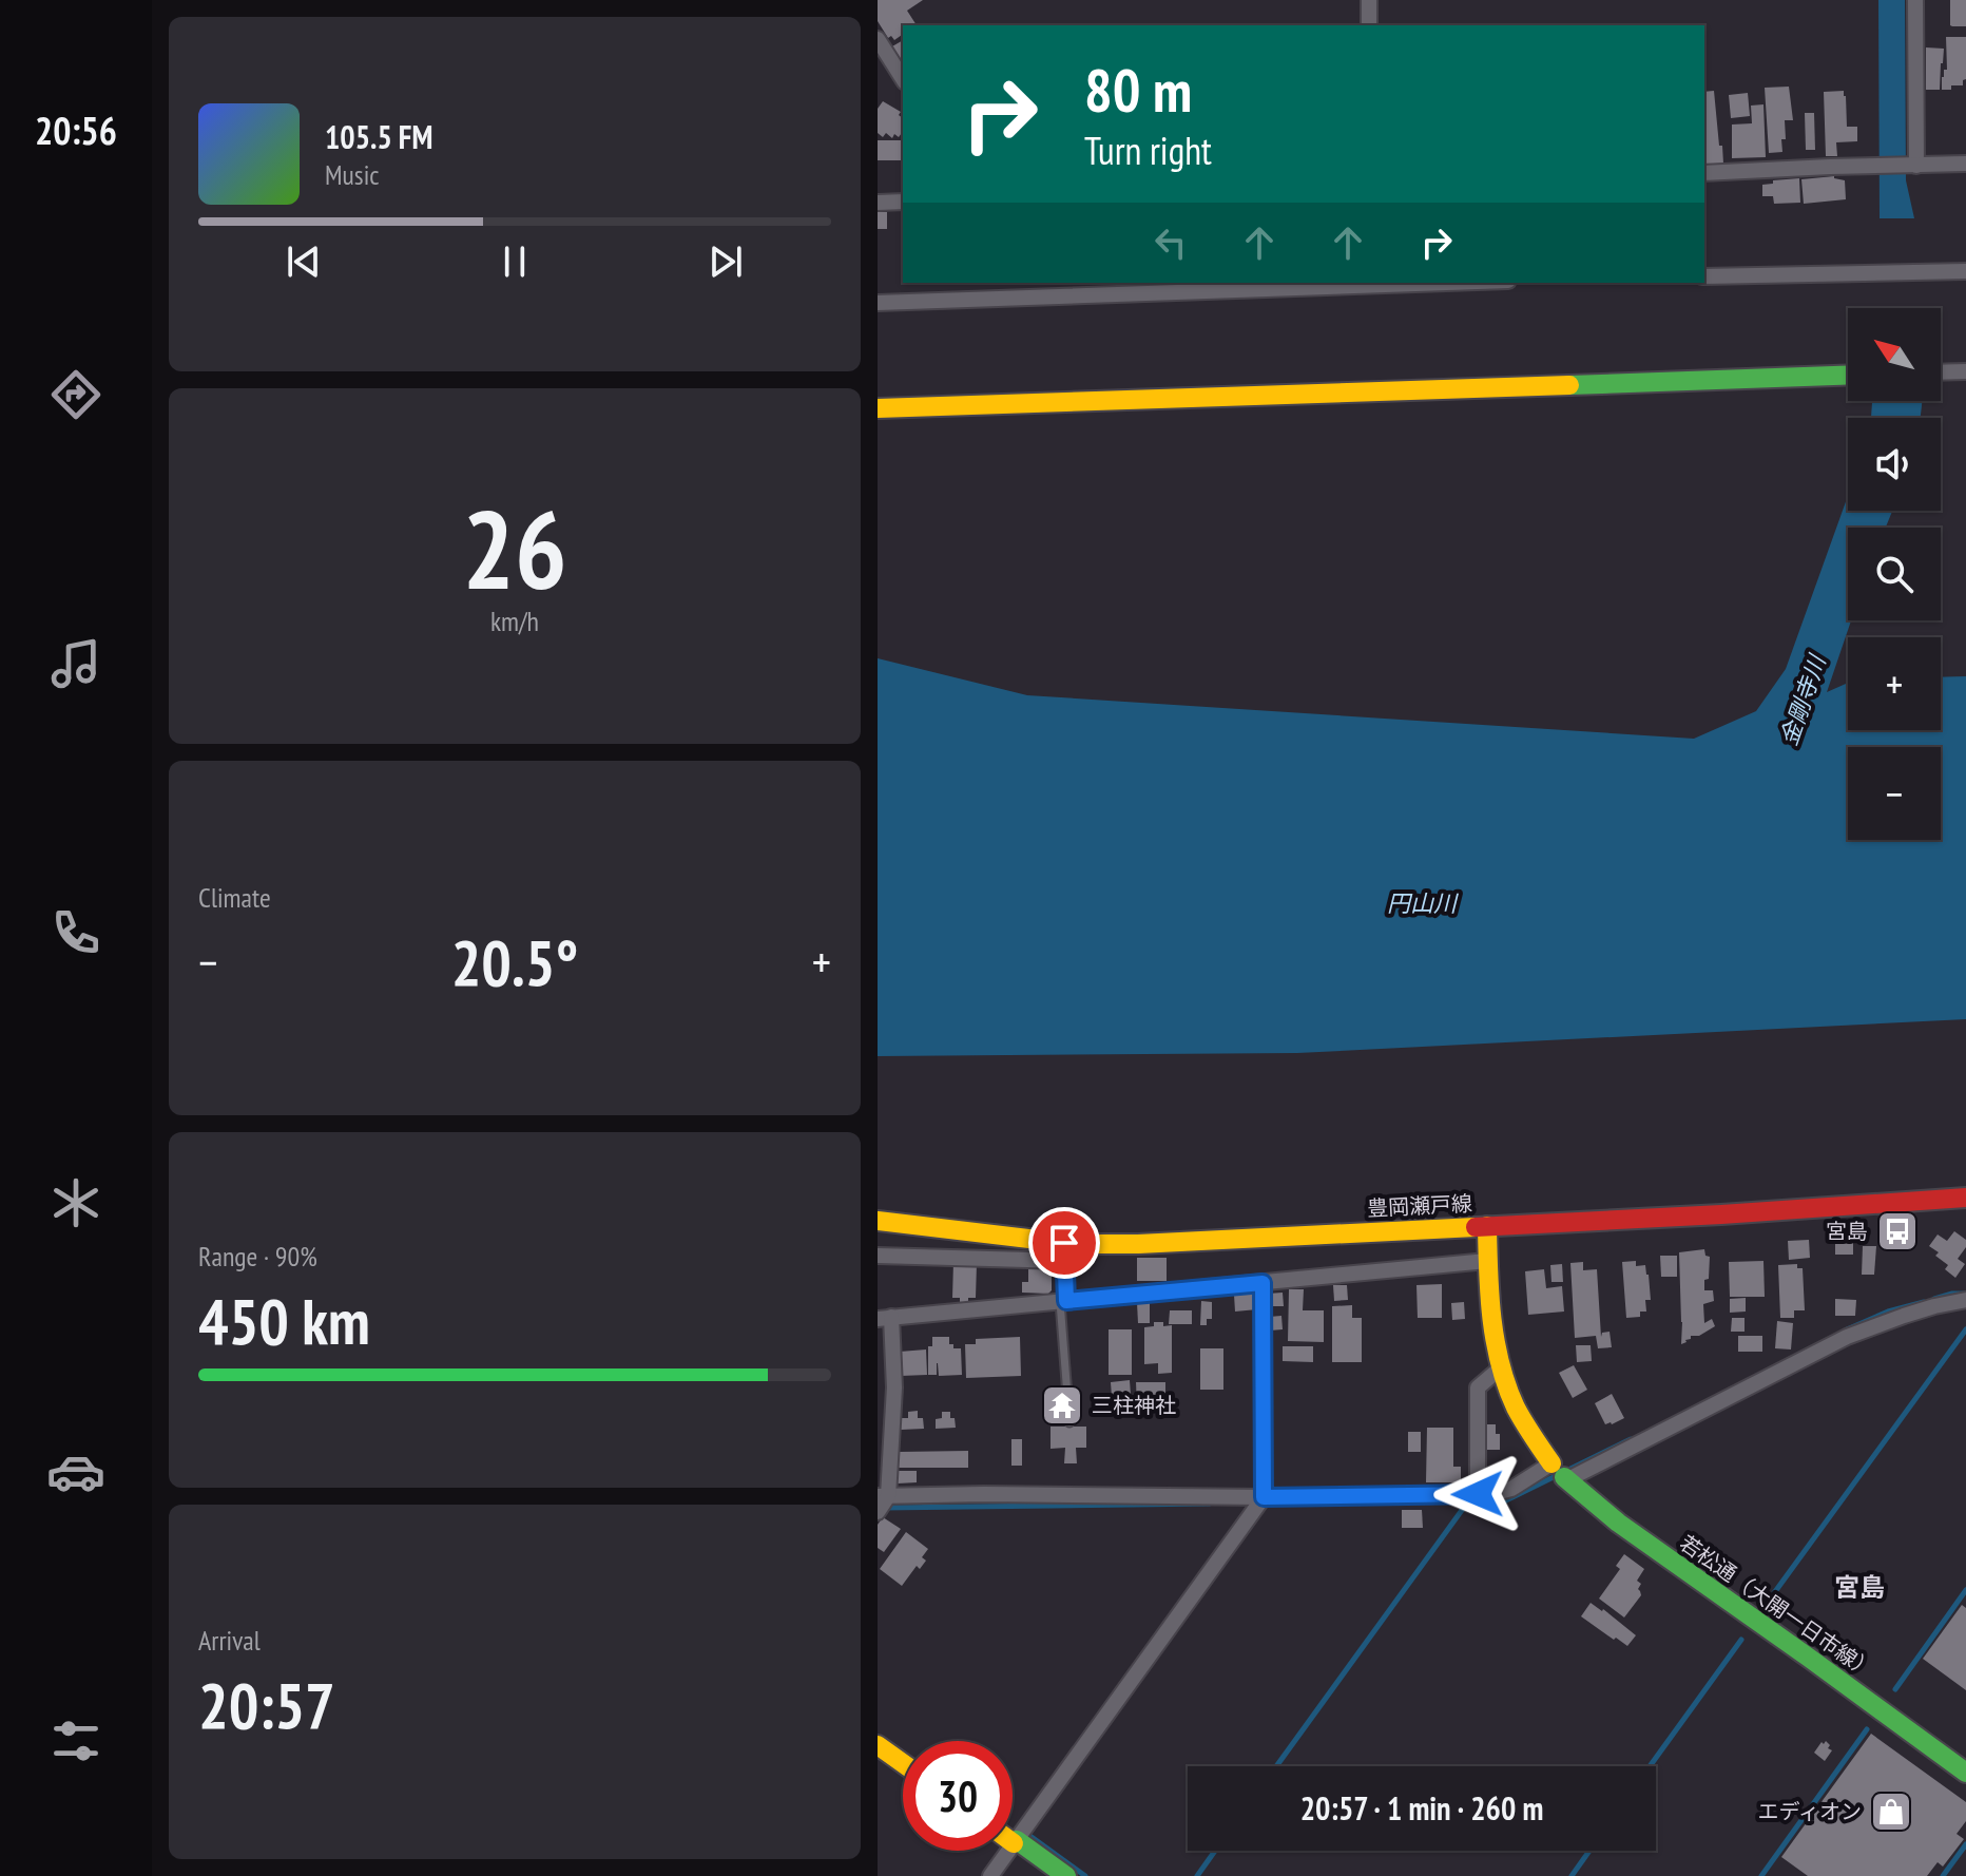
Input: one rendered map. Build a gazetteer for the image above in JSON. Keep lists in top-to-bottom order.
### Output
{
  "streets": {
    "street": ["豊岡瀬戸線", "若松通（大開一日市線）"]
  },
  "crossings": [
    ["豊岡瀬戸線", "若松通（大開一日市線）"]
  ],
  "districts": ["宮島"],
  "water": ["金剛寺川", "円山川"],
  "places": {
    "bus stop": ["宮島"],
    "temple": ["三柱神社"],
    "shop": ["エディオン"]
  },
  "north": "top left",
  "page": {
    "tabs": "20:56",
    "turn": ["80 m", "Turn right"],
    "song": ["105.5 FM", "Music"],
    "map_buttons": ["+", "−"],
    "tile": [
      ["26", "km/h"],
      "Climate",
      ["Range · 90%", "450 km"],
      ["Arrival", "20:57"]
    ],
    "heat": ["−", "20.5°", "+"],
    "limit": "30",
    "trip": "20:57 · 1 min · 260 m"
  }
}
